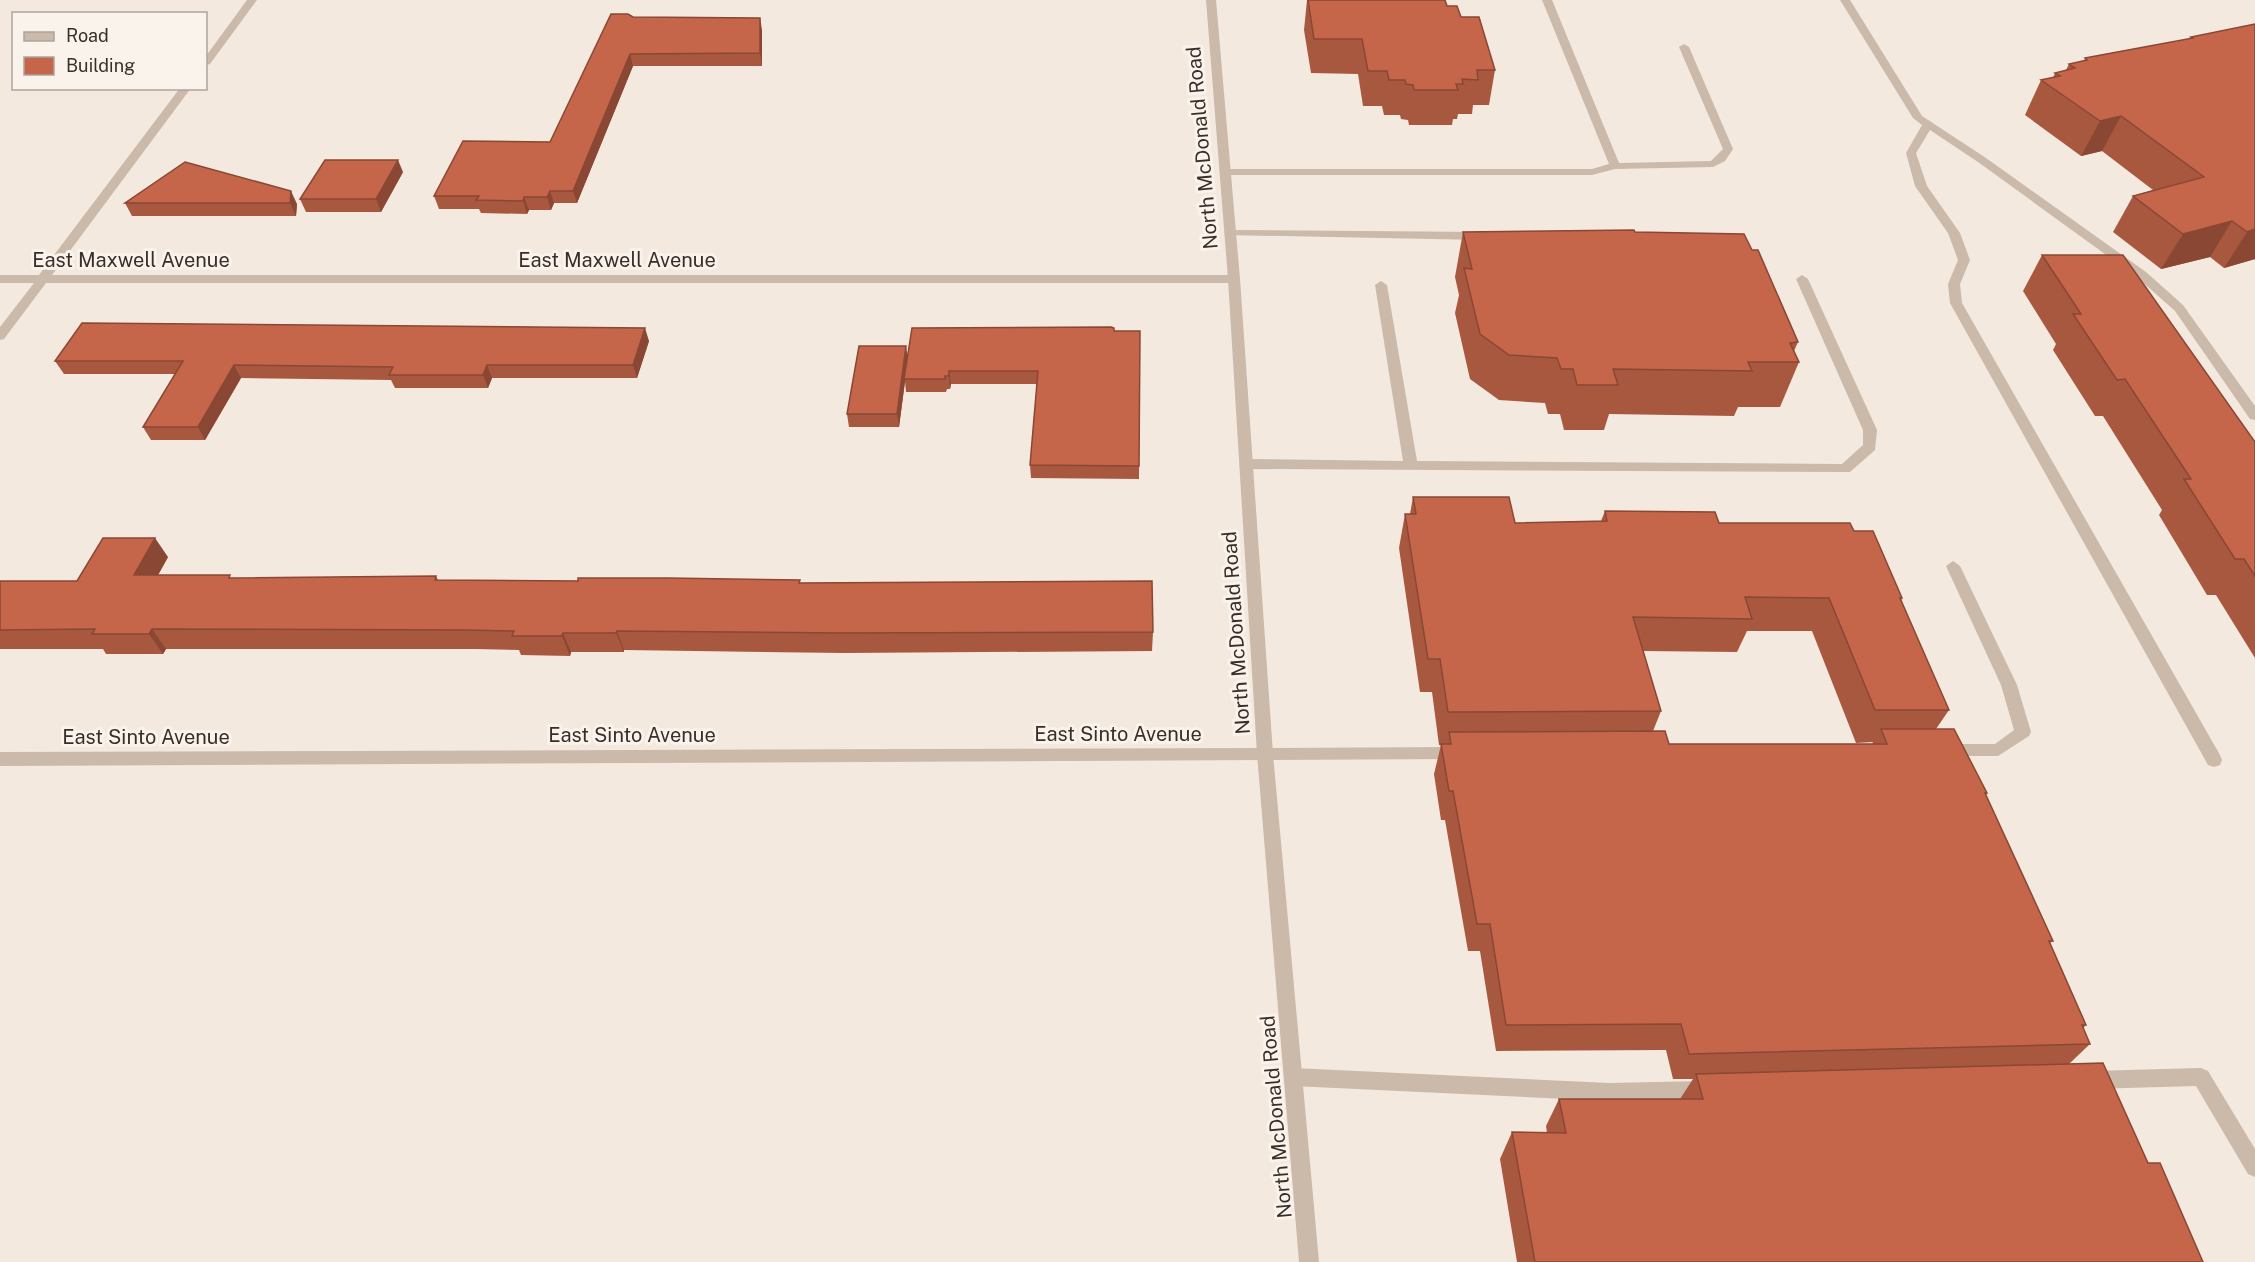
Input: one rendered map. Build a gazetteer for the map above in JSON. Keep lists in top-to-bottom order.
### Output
{
  "streets": {
    "street": ["North McDonald Road", "East Maxwell Avenue", "East Sinto Avenue"]
  },
  "crossings": [
    ["North McDonald Road", "East Maxwell Avenue"],
    ["North McDonald Road", "East Sinto Avenue"]
  ],
  "legend": ["Road", "Building"]
}
